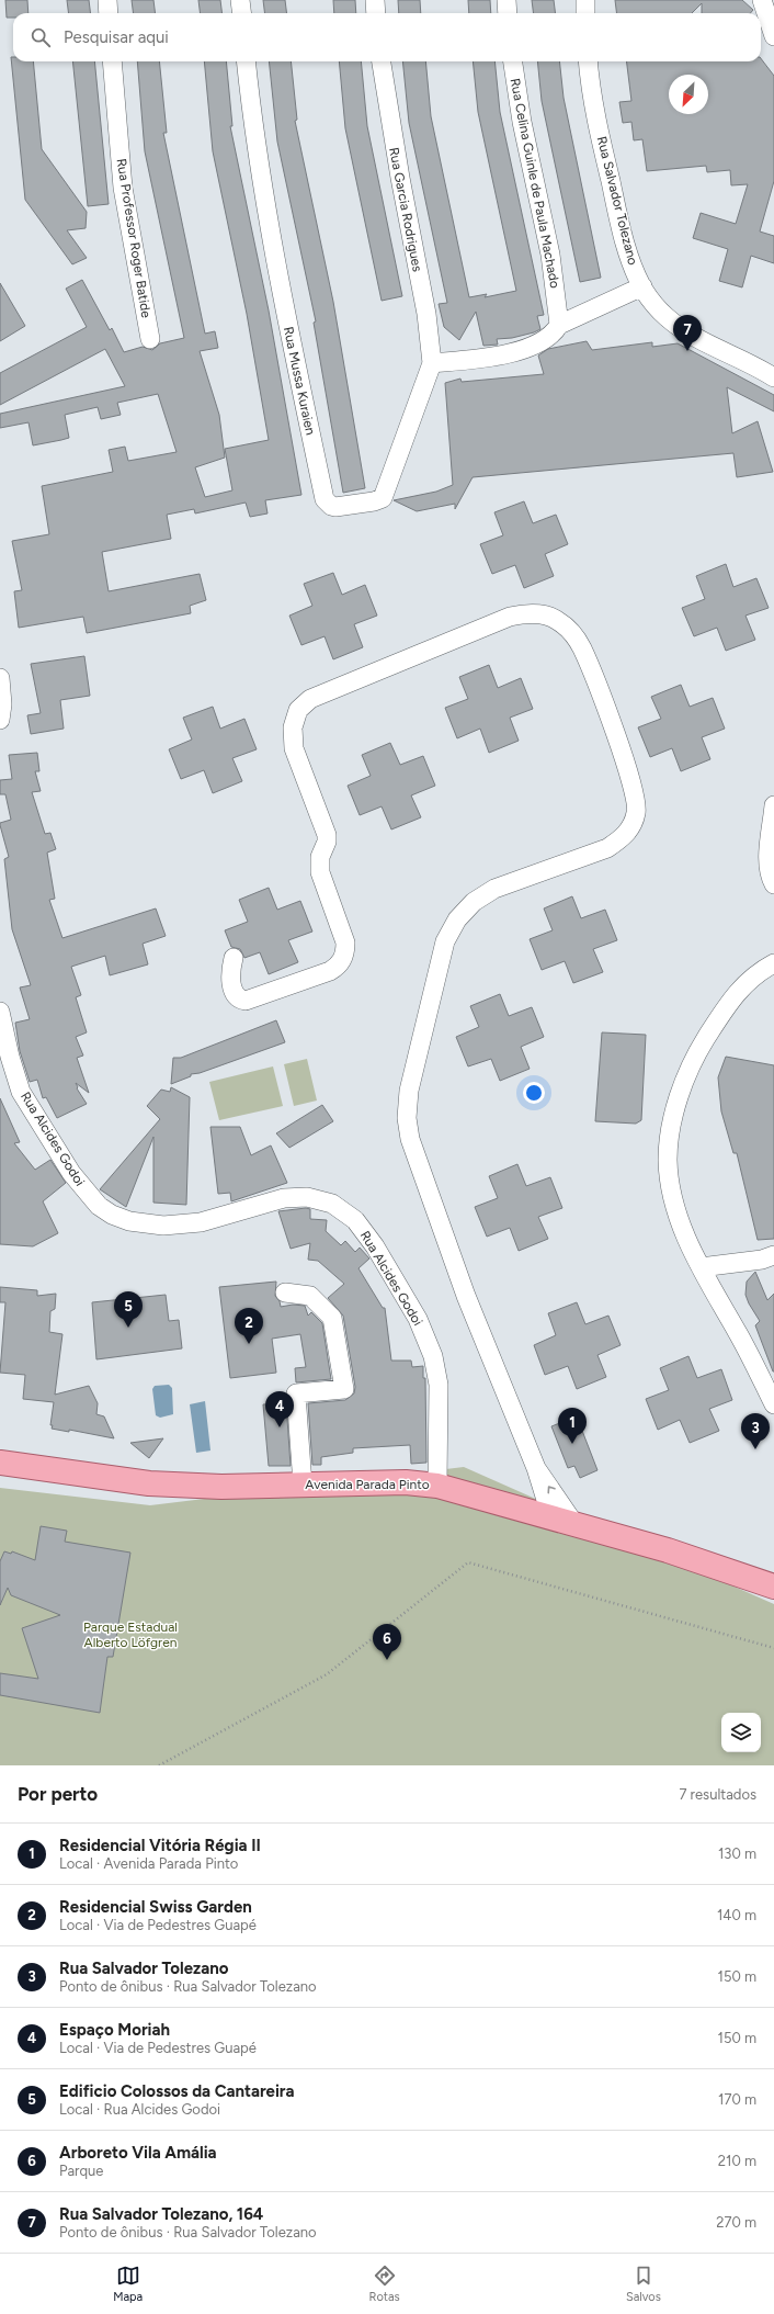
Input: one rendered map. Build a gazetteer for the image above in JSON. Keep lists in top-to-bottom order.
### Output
{
  "streets": {
    "main road": ["Avenida Parada Pinto"],
    "street": [
      "Rua Celina Guinle de Paula Machado",
      "Rua Salvador Tolezano",
      "Rua Garcia Rodrigues",
      "Rua Professor Roger Batide",
      "Rua Mussa Kuraien",
      "Rua Alcides Godoi"
    ]
  },
  "crossings": [
    ["Rua Garcia Rodrigues", "Rua Mussa Kuraien"],
    ["Rua Alcides Godoi", "Avenida Parada Pinto"]
  ],
  "parks": ["Parque Estadual Alberto Löfgren"],
  "north": "bottom left",
  "page": {
    "search": "Pesquisar aqui",
    "pins": [
      "7",
      "5",
      "2",
      "4",
      "1",
      "3",
      "6"
    ],
    "heading": ["Por perto", "7 resultados"],
    "list": [
      {
        "mark": "1",
        "name": "Residencial Vitória Régia II",
        "note": "Local · Avenida Parada Pinto",
        "value": "130 m"
      },
      {
        "mark": "2",
        "name": "Residencial Swiss Garden",
        "note": "Local · Via de Pedestres Guapé",
        "value": "140 m"
      },
      {
        "mark": "3",
        "name": "Rua Salvador Tolezano",
        "note": "Ponto de ônibus · Rua Salvador Tolezano",
        "value": "150 m"
      },
      {
        "mark": "4",
        "name": "Espaço Moriah",
        "note": "Local · Via de Pedestres Guapé",
        "value": "150 m"
      },
      {
        "mark": "5",
        "name": "Edificio Colossos da Cantareira",
        "note": "Local · Rua Alcides Godoi",
        "value": "170 m"
      },
      {
        "mark": "6",
        "name": "Arboreto Vila Amália",
        "note": "Parque",
        "value": "210 m"
      },
      {
        "mark": "7",
        "name": "Rua Salvador Tolezano, 164",
        "note": "Ponto de ônibus · Rua Salvador Tolezano",
        "value": "270 m"
      }
    ],
    "nav": ["Mapa", "Rotas", "Salvos"]
  }
}
